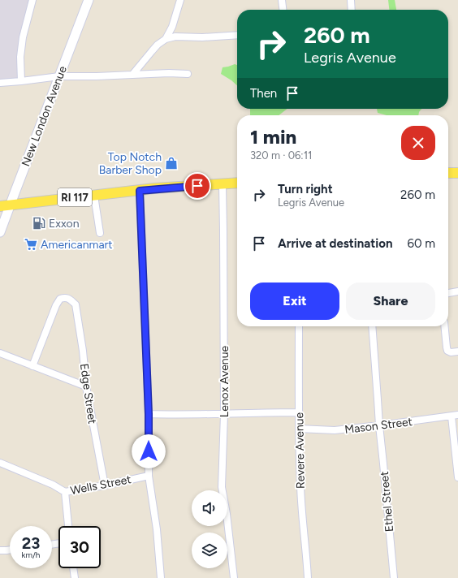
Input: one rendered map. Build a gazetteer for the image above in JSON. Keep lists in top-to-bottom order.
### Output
{
  "streets": {
    "main road": ["New London Avenue", "RI 117"],
    "street": [
      "Lenox Avenue",
      "Edge Street",
      "Mason Street",
      "Revere Avenue",
      "Wells Street",
      "Ethel Street"
    ]
  },
  "crossings": [
    ["New London Avenue", "RI 117"],
    ["RI 117", "Lenox Avenue"],
    ["Edge Street", "Wells Street"],
    ["Mason Street", "Revere Avenue"],
    ["Mason Street", "Ethel Street"]
  ],
  "places": {
    "shop": ["Top Notch Barber Shop"],
    "fuel station": ["Exxon"],
    "supermarket": ["Americanmart"]
  },
  "page": {
    "turn": ["260 m", "Legris Avenue"],
    "then": "Then",
    "heading": ["1 min", "320 m · 06:11"],
    "list": [
      {
        "name": "Turn right",
        "note": "Legris Avenue",
        "value": "260 m"
      },
      {
        "name": "Arrive at destination",
        "value": "60 m"
      }
    ],
    "buttons": ["Exit", "Share"],
    "speed": "23 km/h",
    "limit": "30"
  }
}
